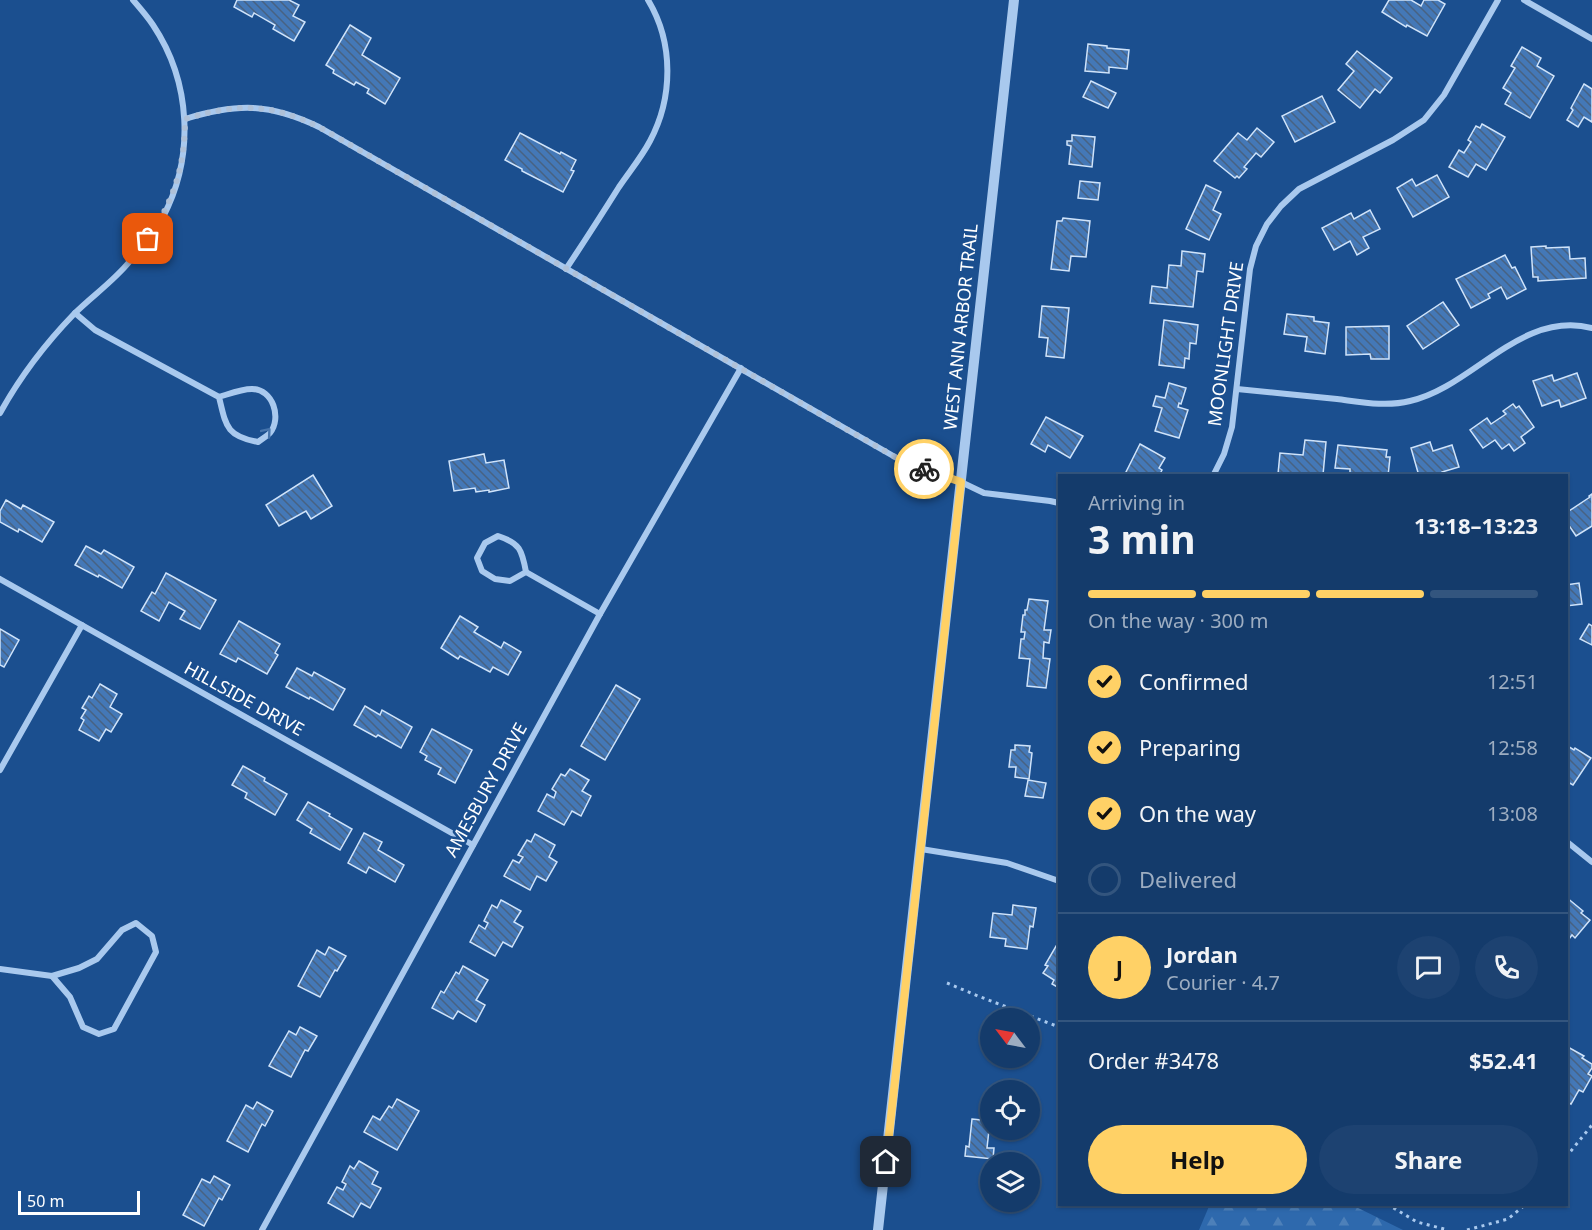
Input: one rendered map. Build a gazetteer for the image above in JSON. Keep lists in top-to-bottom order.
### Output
{
  "streets": {
    "street": [
      "WEST ANN ARBOR TRAIL",
      "MOONLIGHT DRIVE",
      "HILLSIDE DRIVE",
      "AMESBURY DRIVE"
    ]
  },
  "crossings": [
    ["HILLSIDE DRIVE", "AMESBURY DRIVE"]
  ],
  "scale_bar": "50 m",
  "north": "top left",
  "page": {
    "heading": ["3 min", "Arriving in", "13:18–13:23"],
    "panel": [
      "Jordan",
      "Courier · 4.7",
      "Order #3478",
      "$52.41"
    ],
    "bar": "On the way · 300 m",
    "list": [
      ["Confirmed", "12:51"],
      ["Preparing", "12:58"],
      ["On the way", "13:08"],
      "Delivered"
    ],
    "round": "J",
    "buttons": ["Help", "Share"],
    "scale": "50 m"
  }
}
